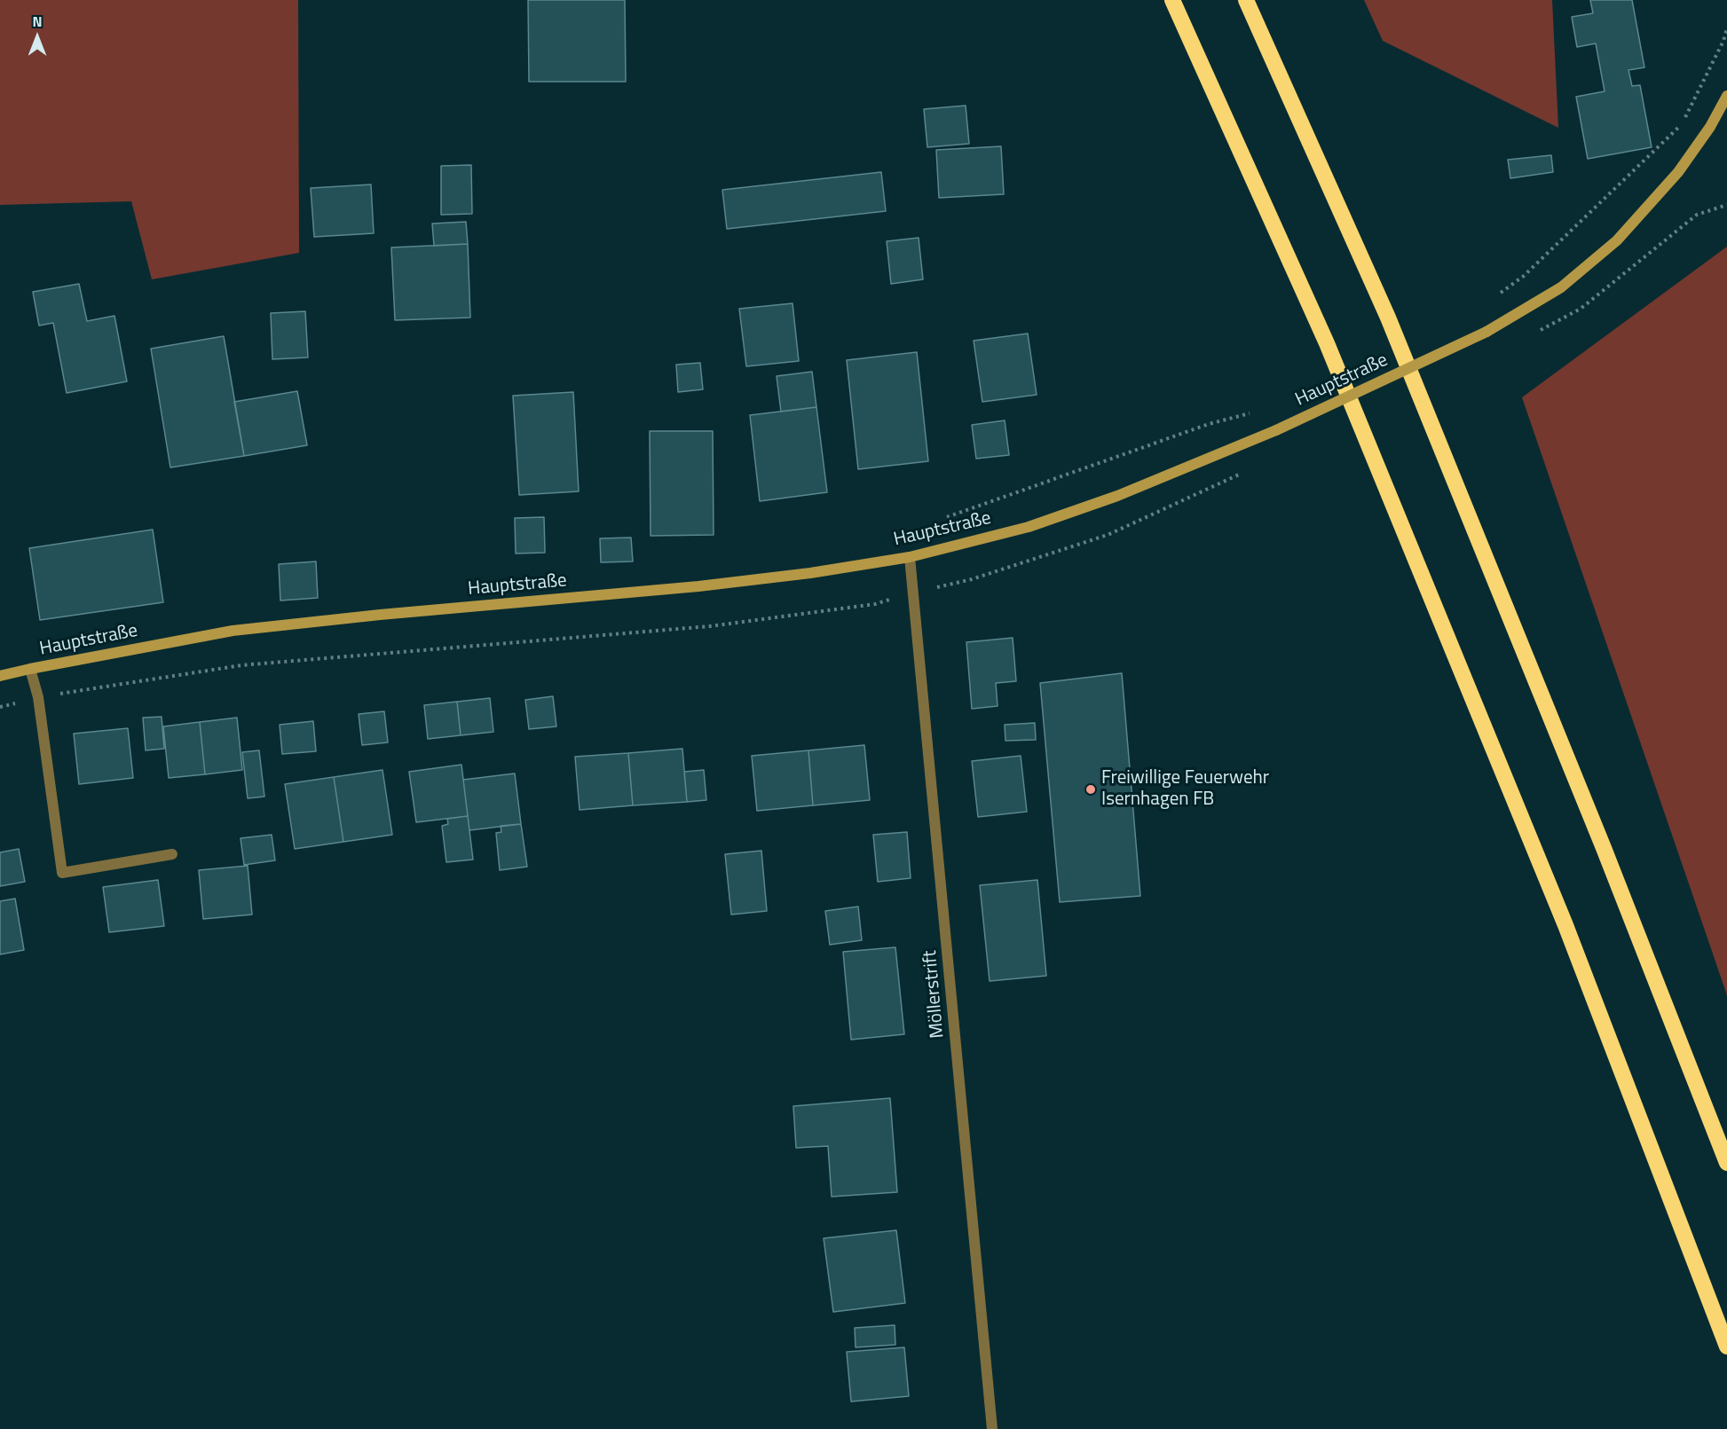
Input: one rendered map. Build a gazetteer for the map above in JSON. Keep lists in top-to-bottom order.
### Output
{
  "streets": {
    "main road": ["Hauptstraße"],
    "street": ["Möllerstrift"]
  },
  "crossings": [
    ["Hauptstraße", "Möllerstrift"]
  ],
  "places": ["Freiwillige Feuerwehr Isernhagen FB"],
  "north": "top"
}
